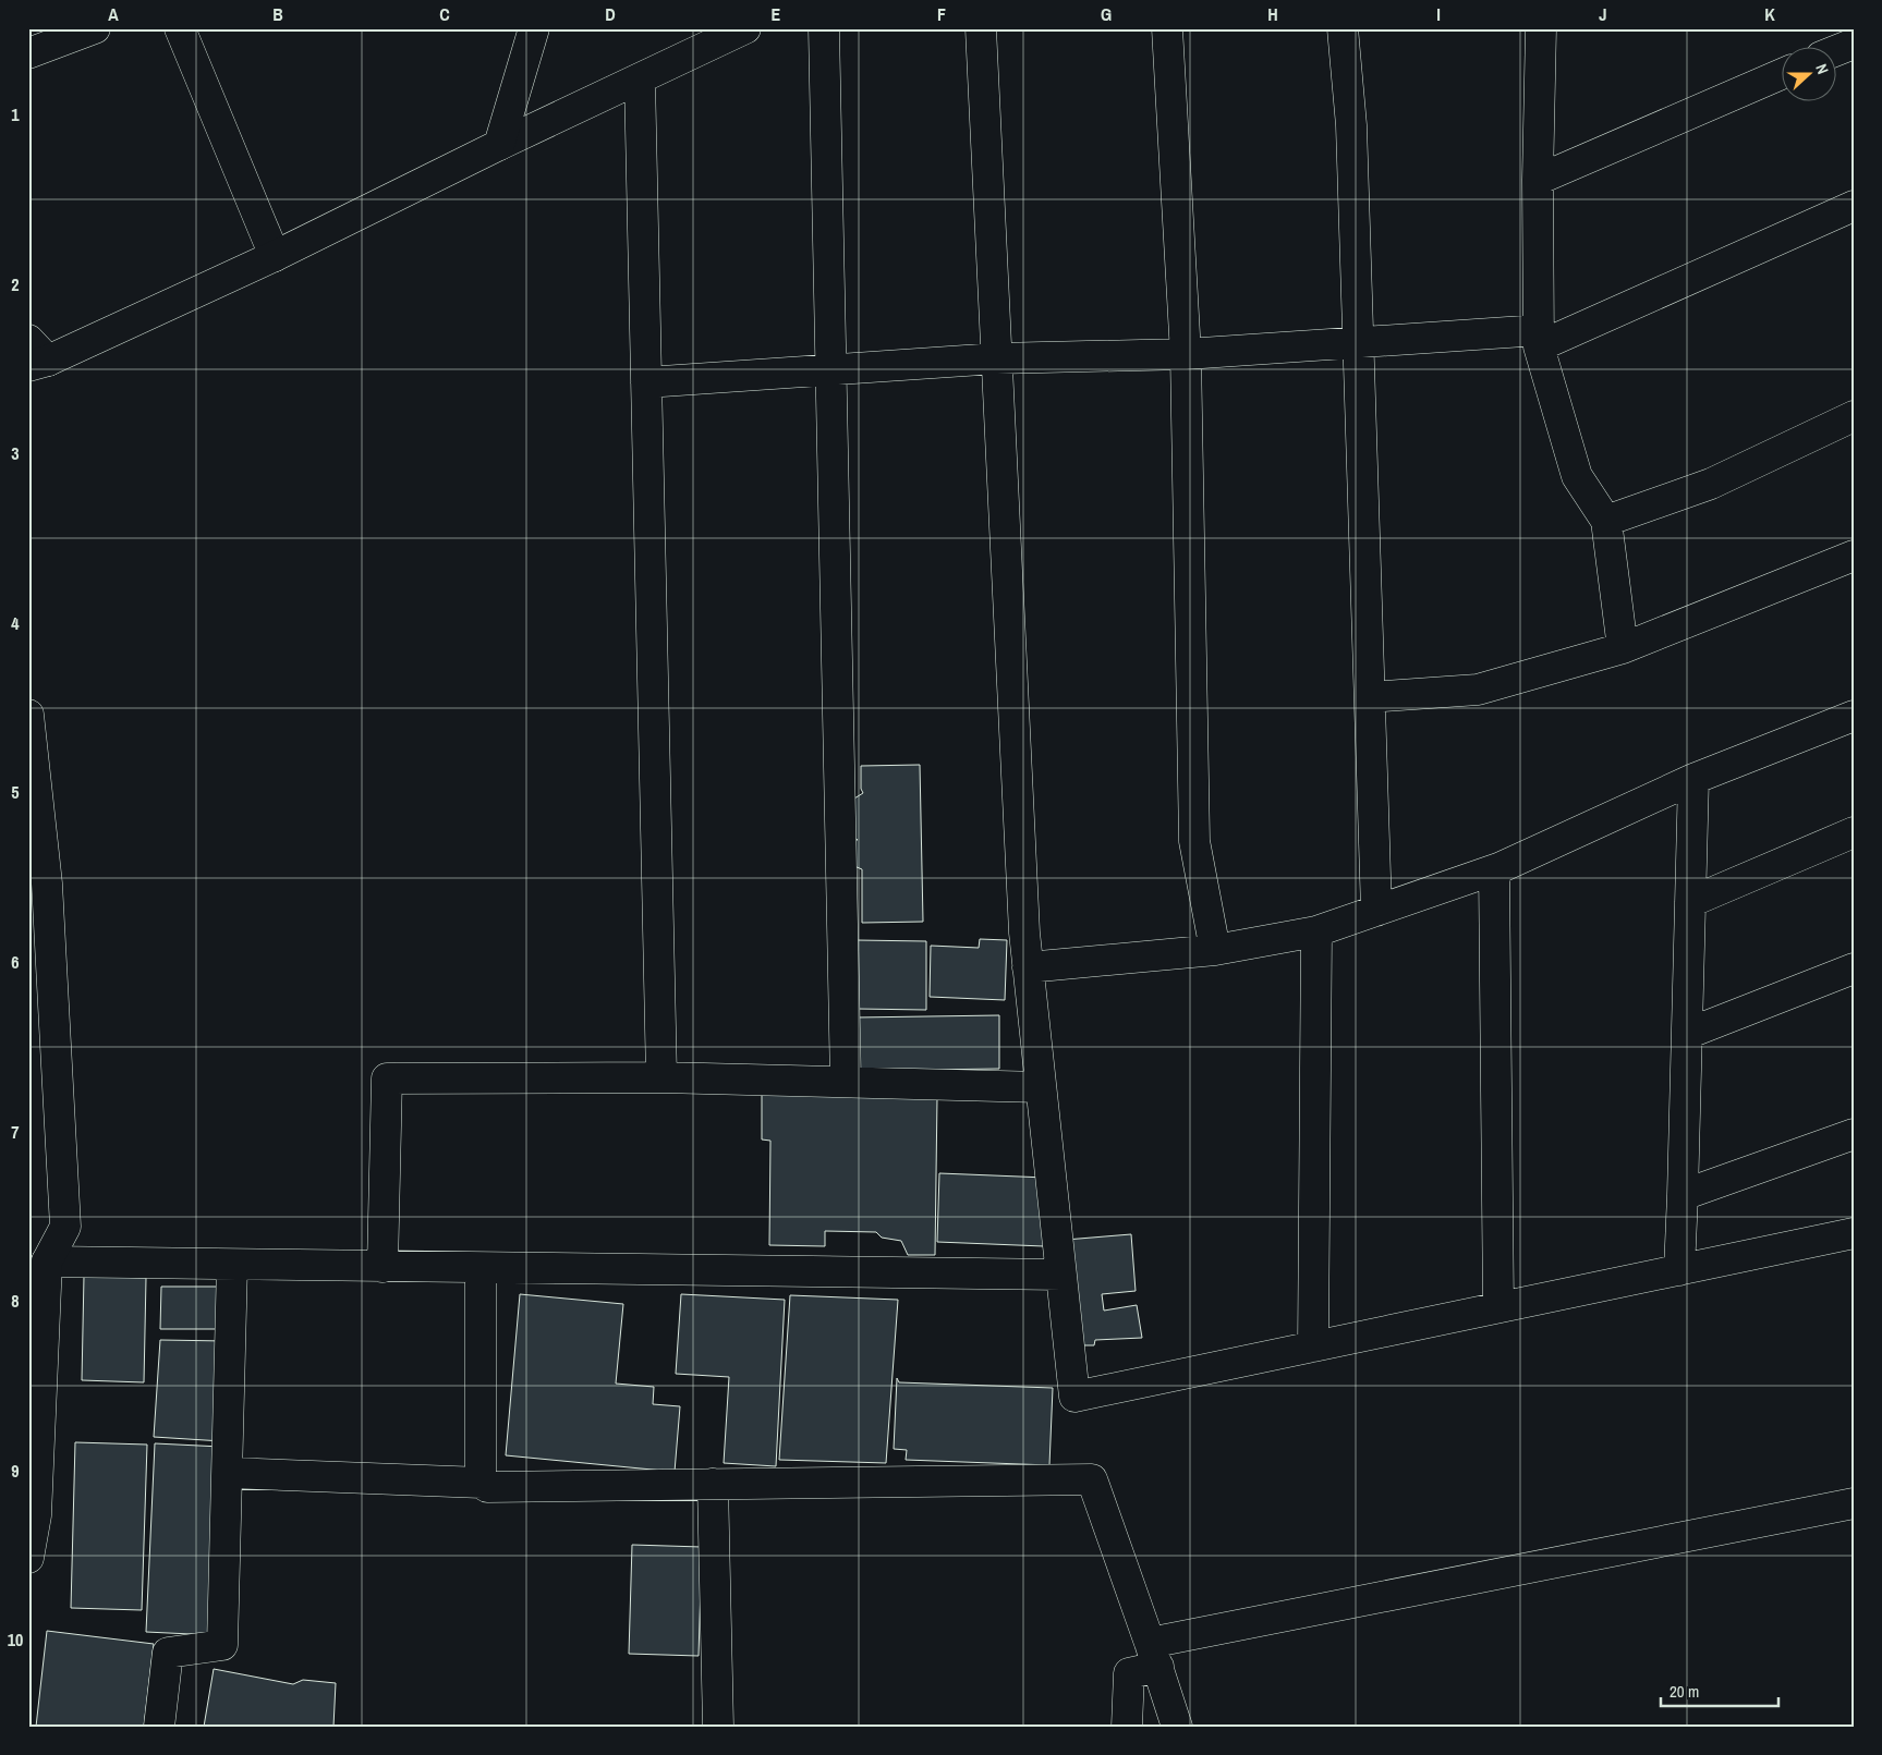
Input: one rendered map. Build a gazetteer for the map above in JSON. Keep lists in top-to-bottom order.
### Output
{
  "scale_bar": "20 m",
  "north": "right",
  "grid": {
    "columns": [
      "A",
      "B",
      "C",
      "D",
      "E",
      "F",
      "G",
      "H",
      "I",
      "J",
      "K"
    ],
    "rows": [
      "1",
      "2",
      "3",
      "4",
      "5",
      "6",
      "7",
      "8",
      "9",
      "10"
    ]
  }
}
